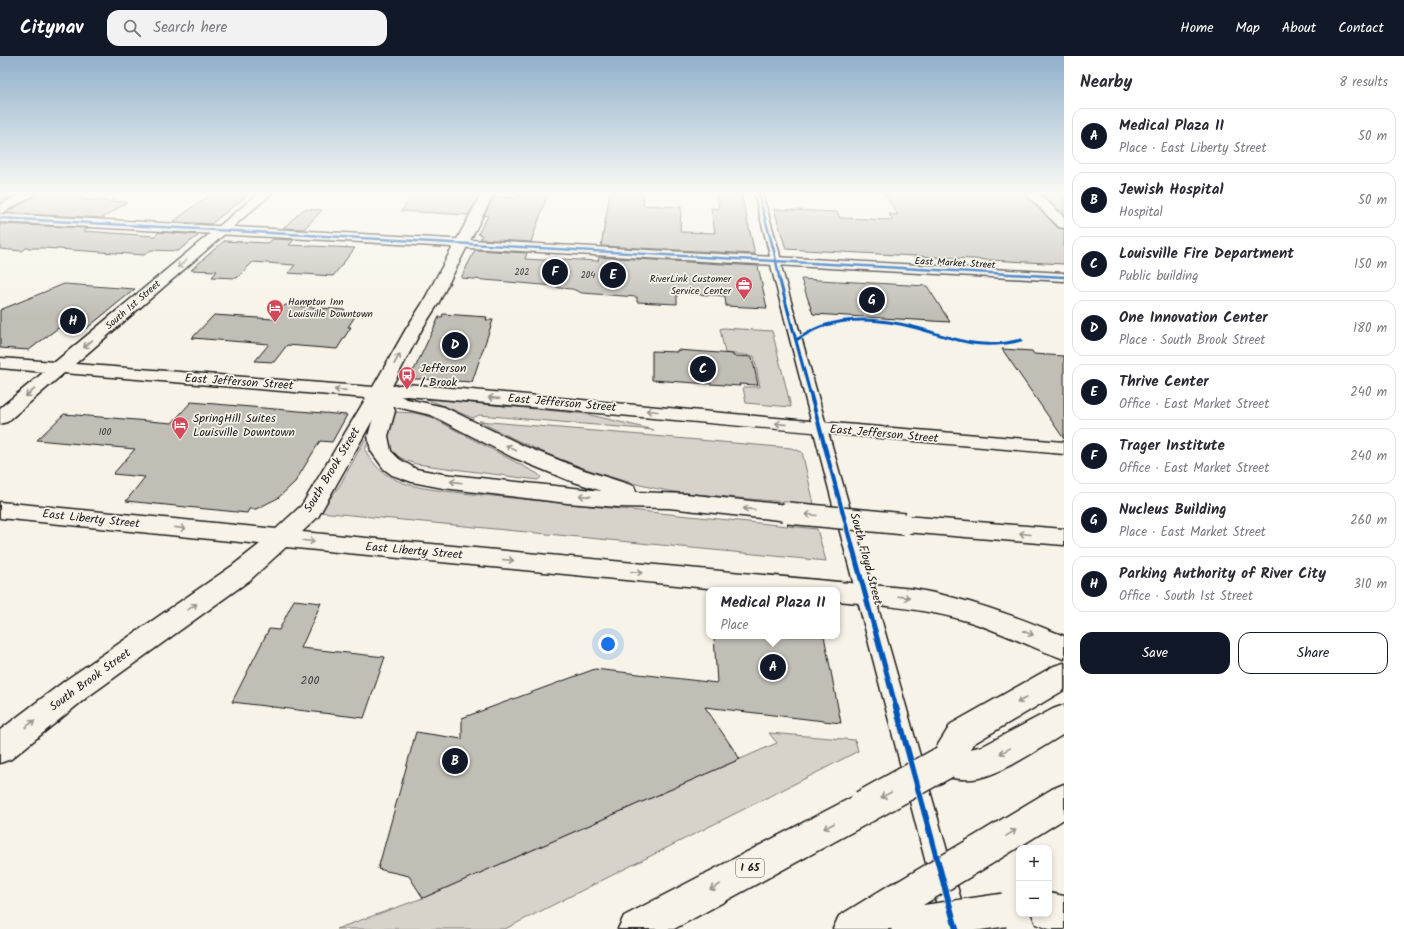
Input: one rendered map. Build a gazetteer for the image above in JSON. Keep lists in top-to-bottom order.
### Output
{
  "streets": {
    "main road": [
      "East Market Street",
      "South 1st Street",
      "East Jefferson Street",
      "South Brook Street",
      "East Liberty Street",
      "I 65"
    ],
    "street": ["South Floyd Street"]
  },
  "crossings": [
    ["East Market Street", "South Brook Street"],
    ["East Market Street", "South Floyd Street"],
    ["South 1st Street", "East Jefferson Street"],
    ["East Jefferson Street", "South Brook Street"],
    ["East Jefferson Street", "South Floyd Street"],
    ["South Brook Street", "East Liberty Street"]
  ],
  "one_way": ["South 1st Street", "South Brook Street"],
  "places": {
    "office": ["RiverLink Customer Service Center"],
    "hotel": ["Hampton Inn Louisville Downtown", "SpringHill Suites Louisville Downtown"],
    "bus stop": ["Jefferson / Brook"]
  },
  "house_numbers": [
    "202",
    "204",
    "100",
    "200"
  ],
  "page": {
    "header": "Citynav",
    "search": "Search here",
    "nav": [
      "Home",
      "Map",
      "About",
      "Contact"
    ],
    "heading": ["Nearby", "8 results"],
    "list": [
      {
        "mark": "A",
        "name": "Medical Plaza II",
        "note": "Place · East Liberty Street",
        "value": "50 m"
      },
      {
        "mark": "B",
        "name": "Jewish Hospital",
        "note": "Hospital",
        "value": "50 m"
      },
      {
        "mark": "C",
        "name": "Louisville Fire Department",
        "note": "Public building",
        "value": "150 m"
      },
      {
        "mark": "D",
        "name": "One Innovation Center",
        "note": "Place · South Brook Street",
        "value": "180 m"
      },
      {
        "mark": "E",
        "name": "Thrive Center",
        "note": "Office · East Market Street",
        "value": "240 m"
      },
      {
        "mark": "F",
        "name": "Trager Institute",
        "note": "Office · East Market Street",
        "value": "240 m"
      },
      {
        "mark": "G",
        "name": "Nucleus Building",
        "note": "Place · East Market Street",
        "value": "260 m"
      },
      {
        "mark": "H",
        "name": "Parking Authority of River City",
        "note": "Office · South 1st Street",
        "value": "310 m"
      }
    ],
    "pins": [
      "F",
      "E",
      "G",
      "H",
      "D",
      "C",
      "A",
      "B"
    ],
    "popup": ["Medical Plaza II", "Place"],
    "buttons": ["Save", "Share"],
    "map_buttons": ["+", "−"]
  }
}
